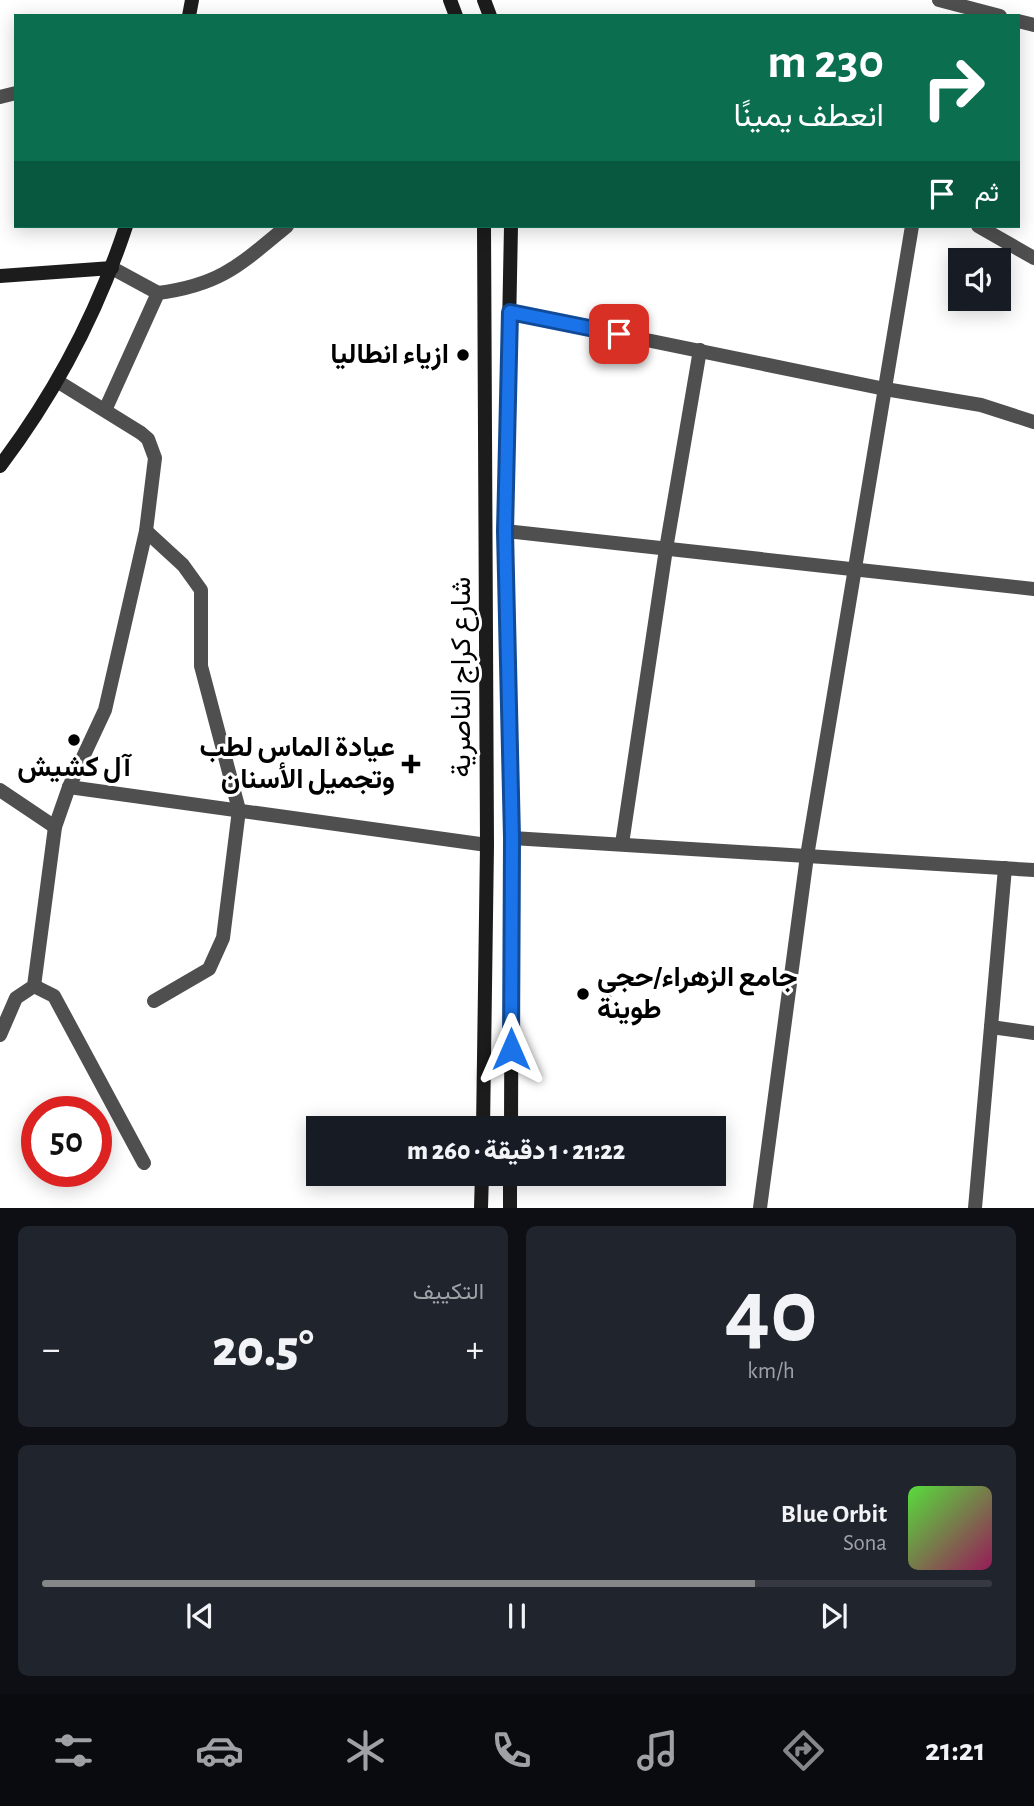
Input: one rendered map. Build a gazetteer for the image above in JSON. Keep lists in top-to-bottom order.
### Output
{
  "streets": {
    "main road": ["شارع كراج الناصرية"]
  },
  "places": {
    "other": ["ازياء انطاليا", "آل كشيش", "جامع الزهراء/حجي طوينة"],
    "health": ["عيادة الماس لطب وتجميل الأسنان"]
  },
  "page": {
    "turn": ["230 m", "انعطف يمينًا"],
    "then": "ثم",
    "limit": "50",
    "trip": "21:22 · 1 دقيقة · 260 m",
    "tile": [
      ["40", "km/h"],
      "التكييف"
    ],
    "heat": ["−", "20.5°", "+"],
    "song": ["Blue Orbit", "Sona"],
    "tabs": "21:21"
  }
}
